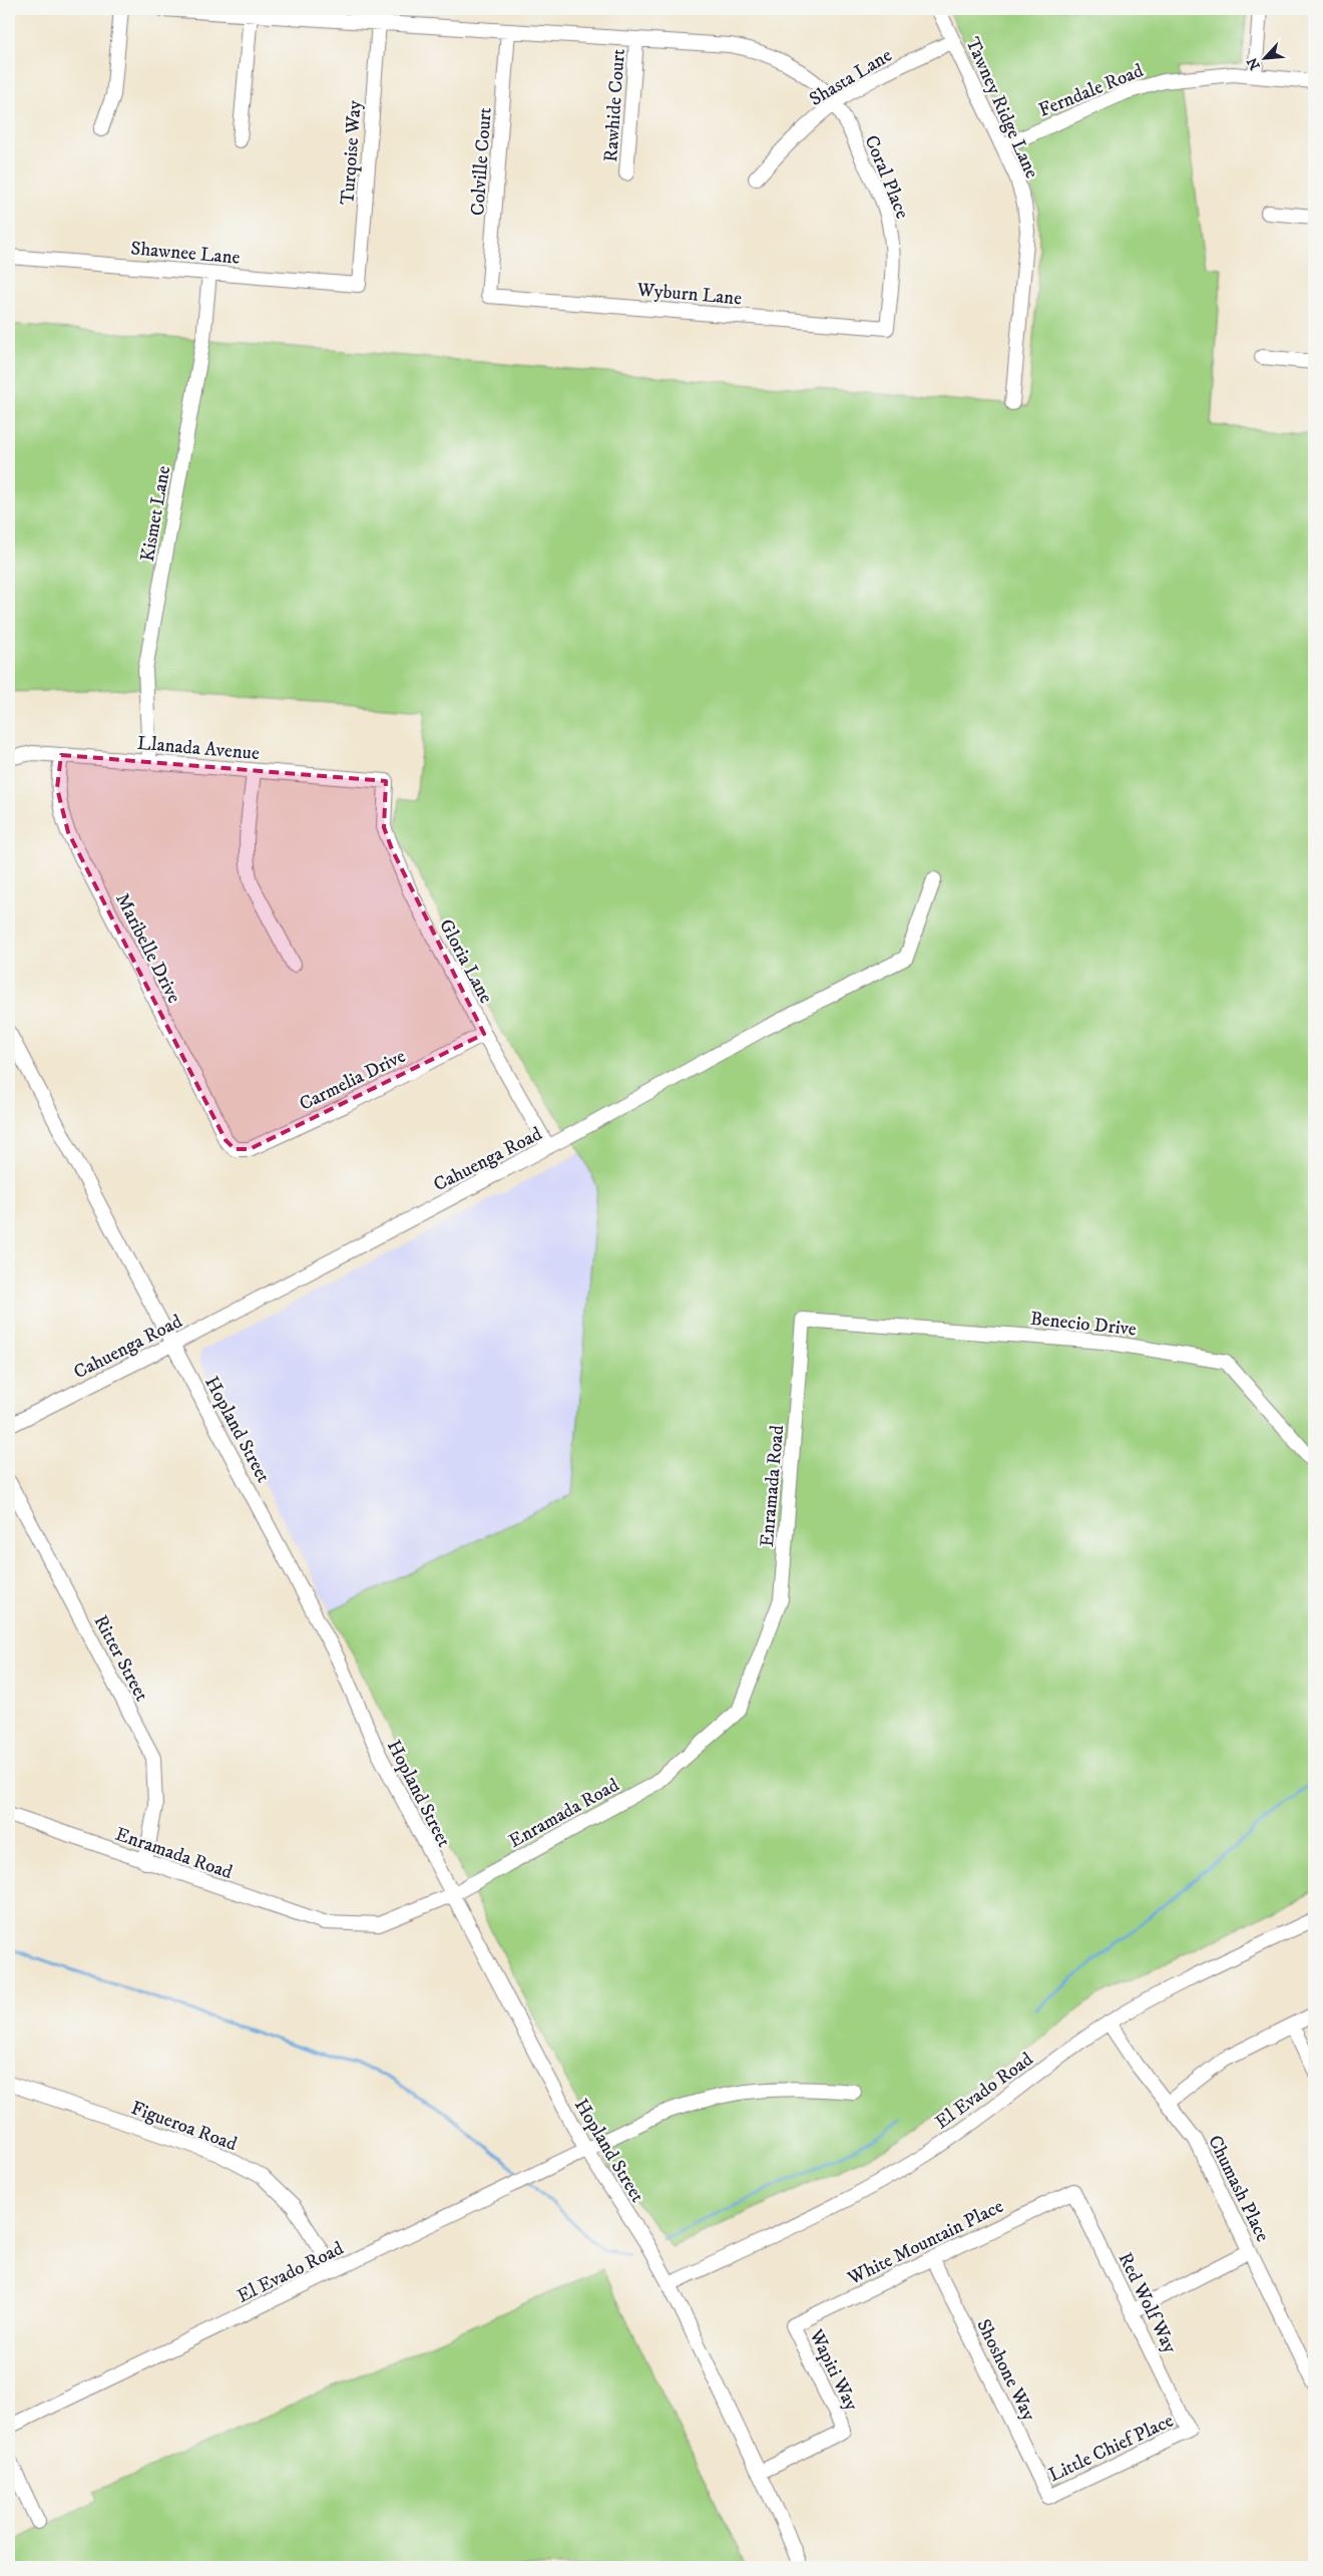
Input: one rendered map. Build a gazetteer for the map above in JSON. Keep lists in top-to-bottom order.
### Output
{
  "streets": {
    "street": [
      "Shasta Lane",
      "Ferndale Road",
      "Rawhide Court",
      "Tawney Ridge Lane",
      "Turqoise Way",
      "Colville Court",
      "Coral Place",
      "Shawnee Lane",
      "Wyburn Lane",
      "Kismet Lane",
      "Llanada Avenue",
      "Maribelle Drive",
      "Gloria Lane",
      "Carmelia Drive",
      "Cahuenga Road",
      "Benecio Drive",
      "Hopland Street",
      "Enramada Road",
      "Ritter Street",
      "El Evado Road",
      "Figueroa Road",
      "Chumash Place",
      "White Mountain Place",
      "Red Wolf Way",
      "Wapiti Way",
      "Shoshone Way",
      "Little Chief Place"
    ]
  },
  "crossings": [
    ["Shasta Lane", "Tawney Ridge Lane"],
    ["Shasta Lane", "Coral Place"],
    ["Ferndale Road", "Tawney Ridge Lane"],
    ["Rawhide Court", "Coral Place"],
    ["Turqoise Way", "Coral Place"],
    ["Turqoise Way", "Shawnee Lane"],
    ["Colville Court", "Coral Place"],
    ["Colville Court", "Wyburn Lane"],
    ["Coral Place", "Wyburn Lane"],
    ["Shawnee Lane", "Kismet Lane"],
    ["Kismet Lane", "Llanada Avenue"],
    ["Llanada Avenue", "Maribelle Drive"],
    ["Llanada Avenue", "Gloria Lane"],
    ["Maribelle Drive", "Carmelia Drive"],
    ["Gloria Lane", "Carmelia Drive"],
    ["Gloria Lane", "Cahuenga Road"],
    ["Cahuenga Road", "Hopland Street"],
    ["Benecio Drive", "Enramada Road"],
    ["Hopland Street", "Enramada Road"],
    ["Hopland Street", "El Evado Road"],
    ["Hopland Street", "Wapiti Way"],
    ["Enramada Road", "Ritter Street"],
    ["El Evado Road", "Figueroa Road"],
    ["El Evado Road", "Chumash Place"],
    ["White Mountain Place", "Red Wolf Way"],
    ["White Mountain Place", "Wapiti Way"],
    ["White Mountain Place", "Shoshone Way"],
    ["Red Wolf Way", "Little Chief Place"],
    ["Shoshone Way", "Little Chief Place"]
  ],
  "north": "bottom left"
}
